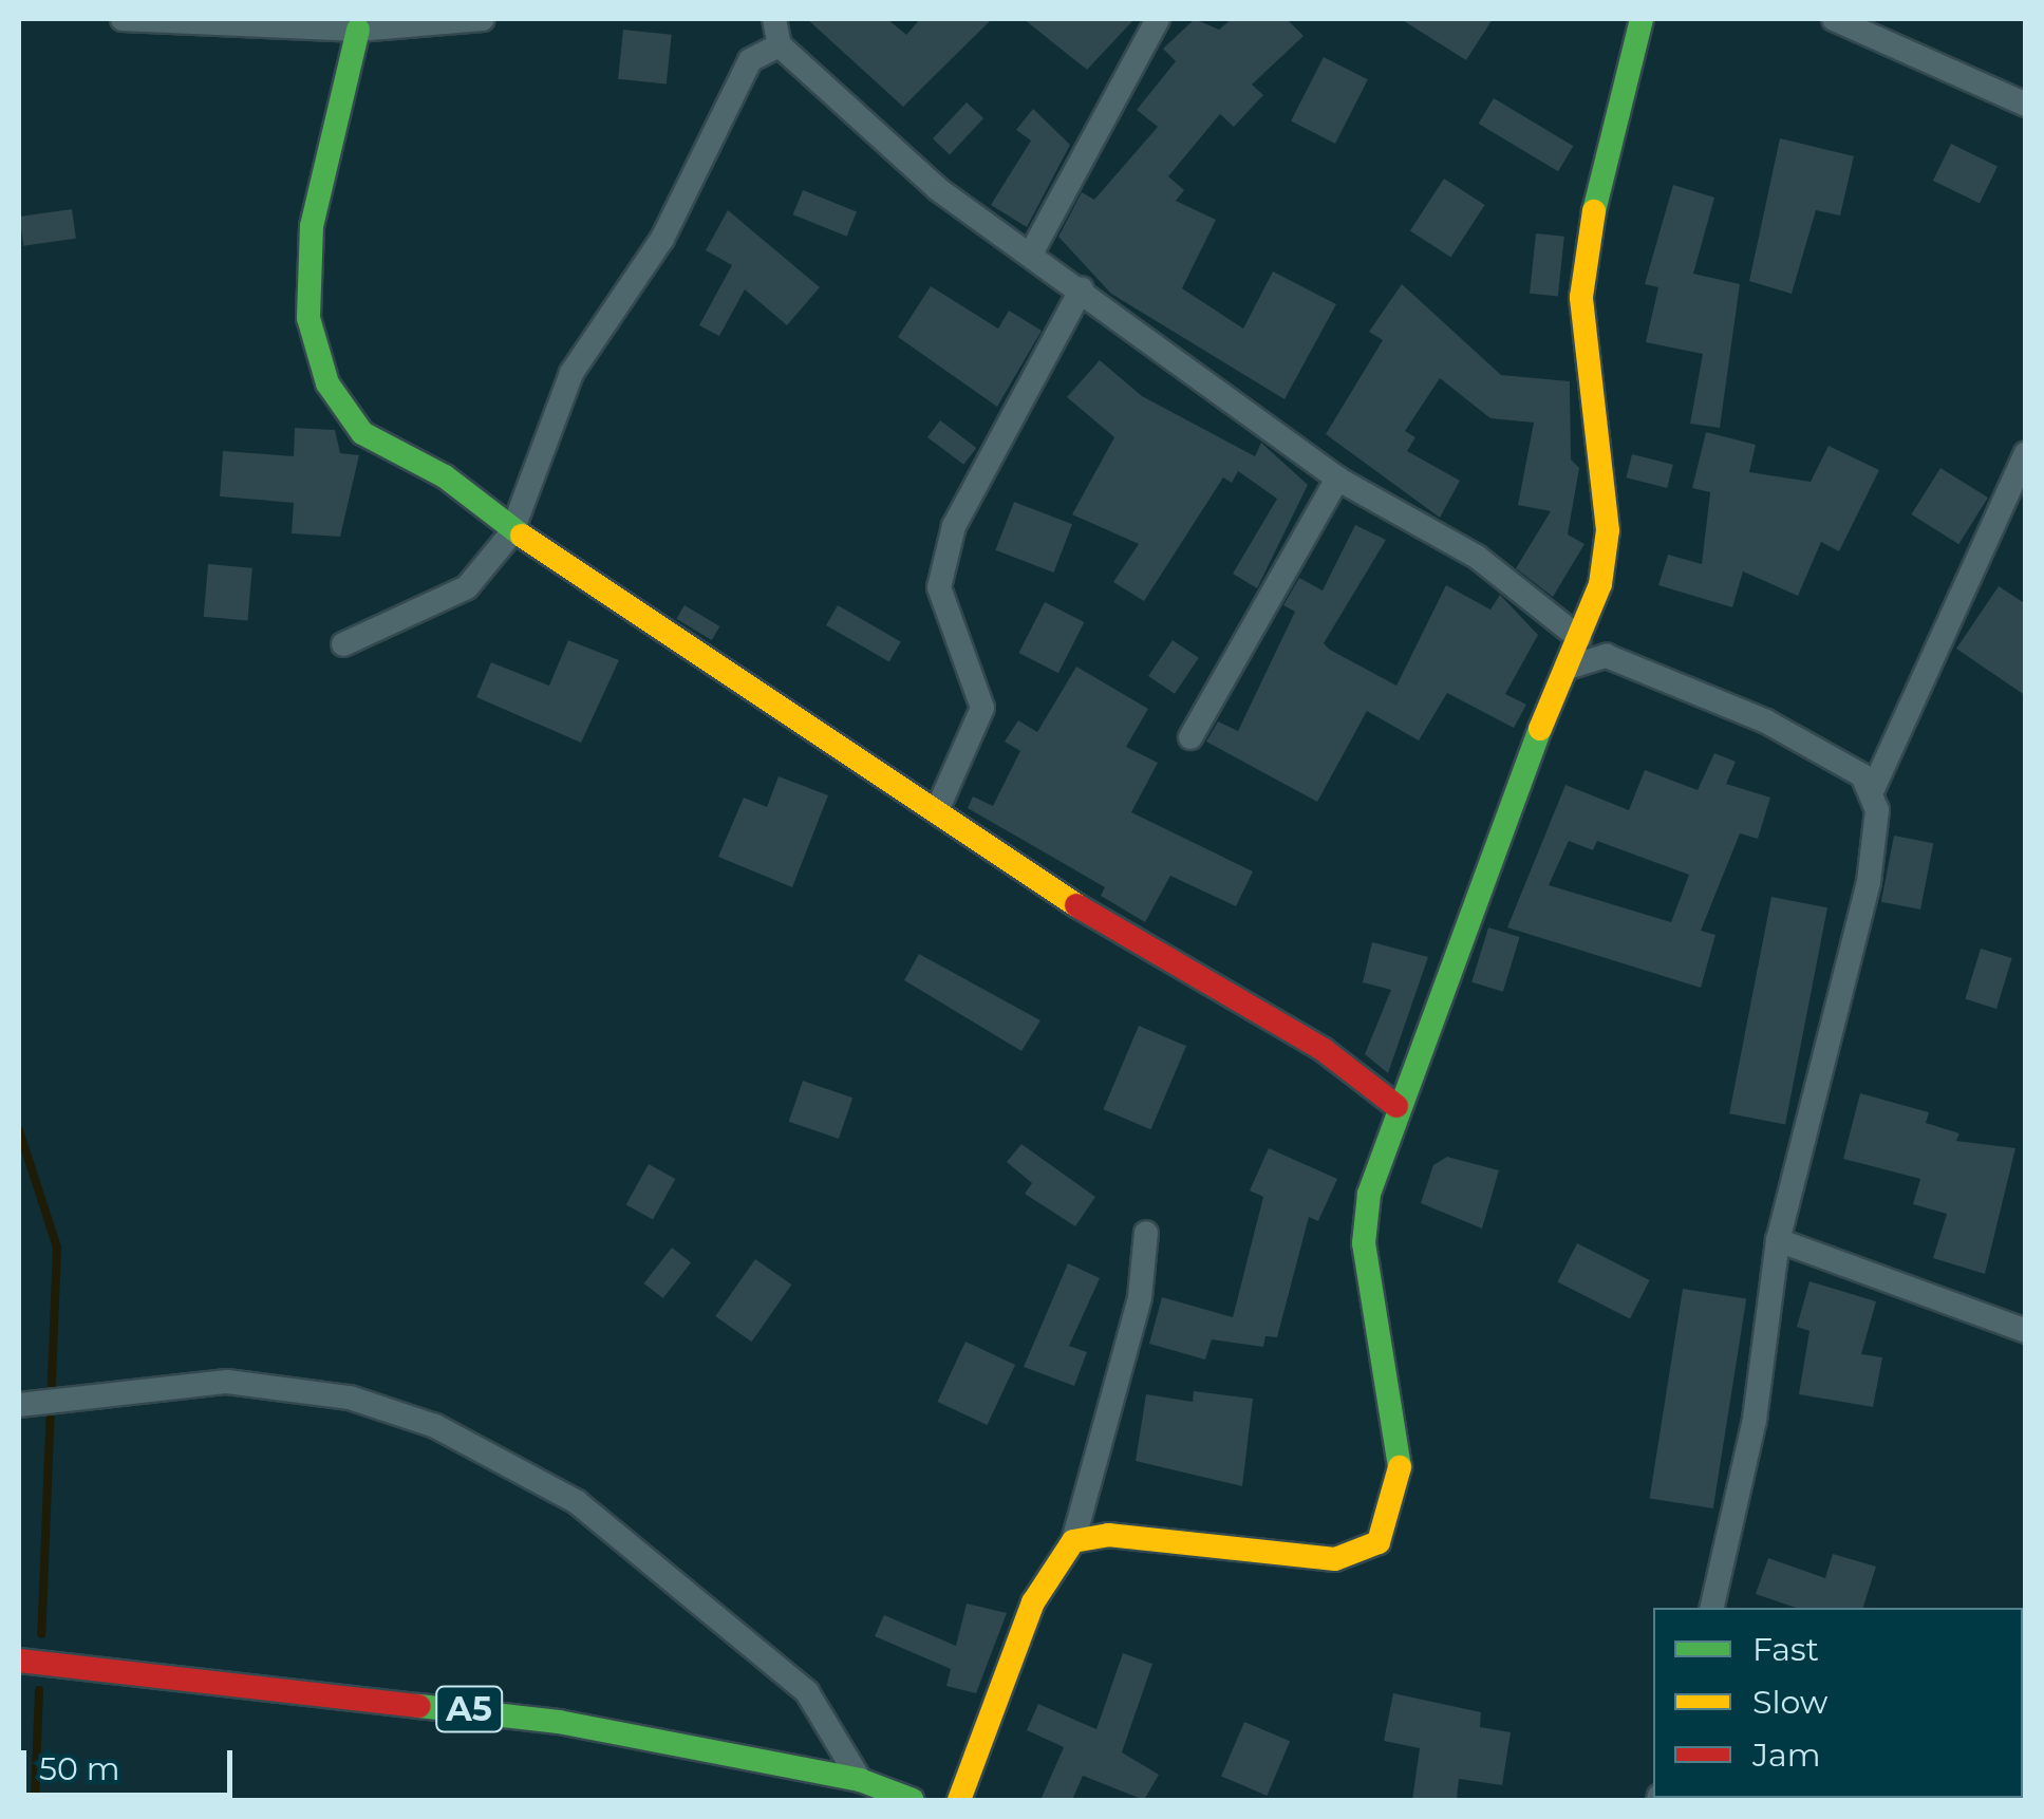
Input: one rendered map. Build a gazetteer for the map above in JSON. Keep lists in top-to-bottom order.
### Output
{
  "streets": {
    "main road": ["A5"]
  },
  "legend": ["Fast", "Slow", "Jam"],
  "scale_bar": "50 m"
}
